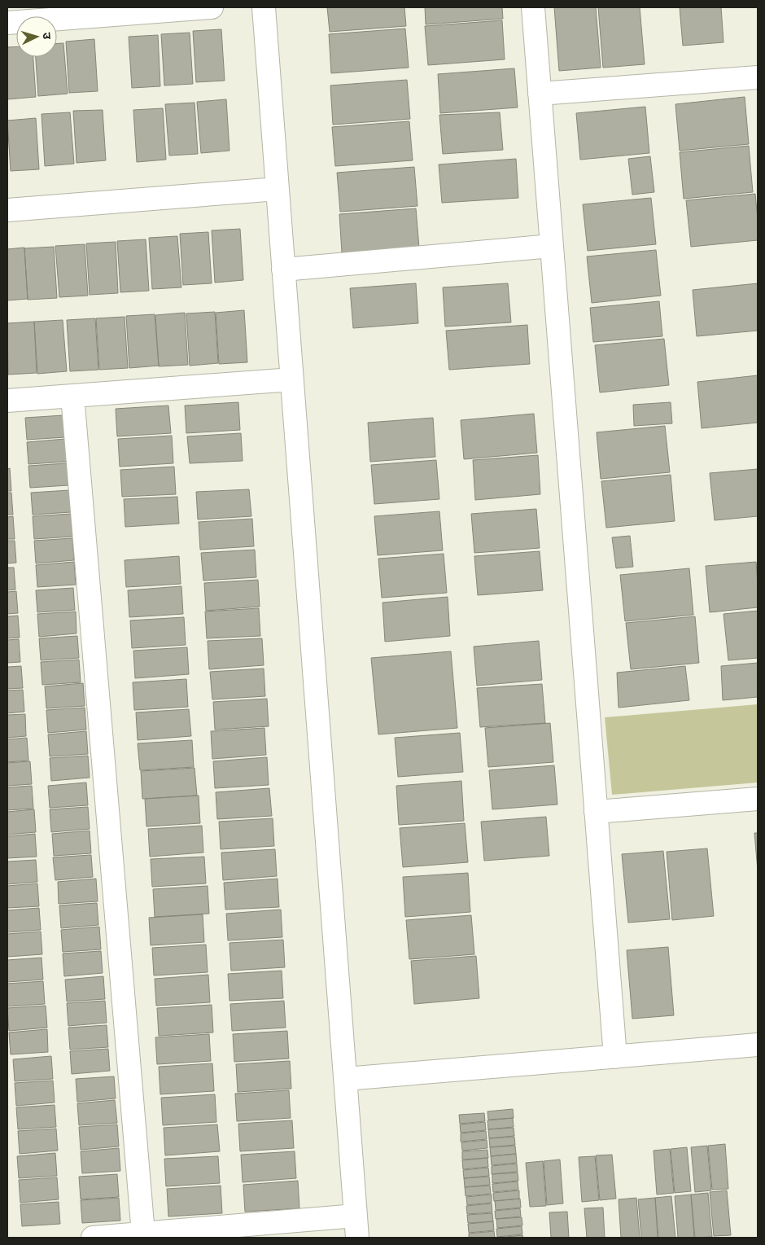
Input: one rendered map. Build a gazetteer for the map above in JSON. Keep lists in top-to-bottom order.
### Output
{
  "north": "right"
}
